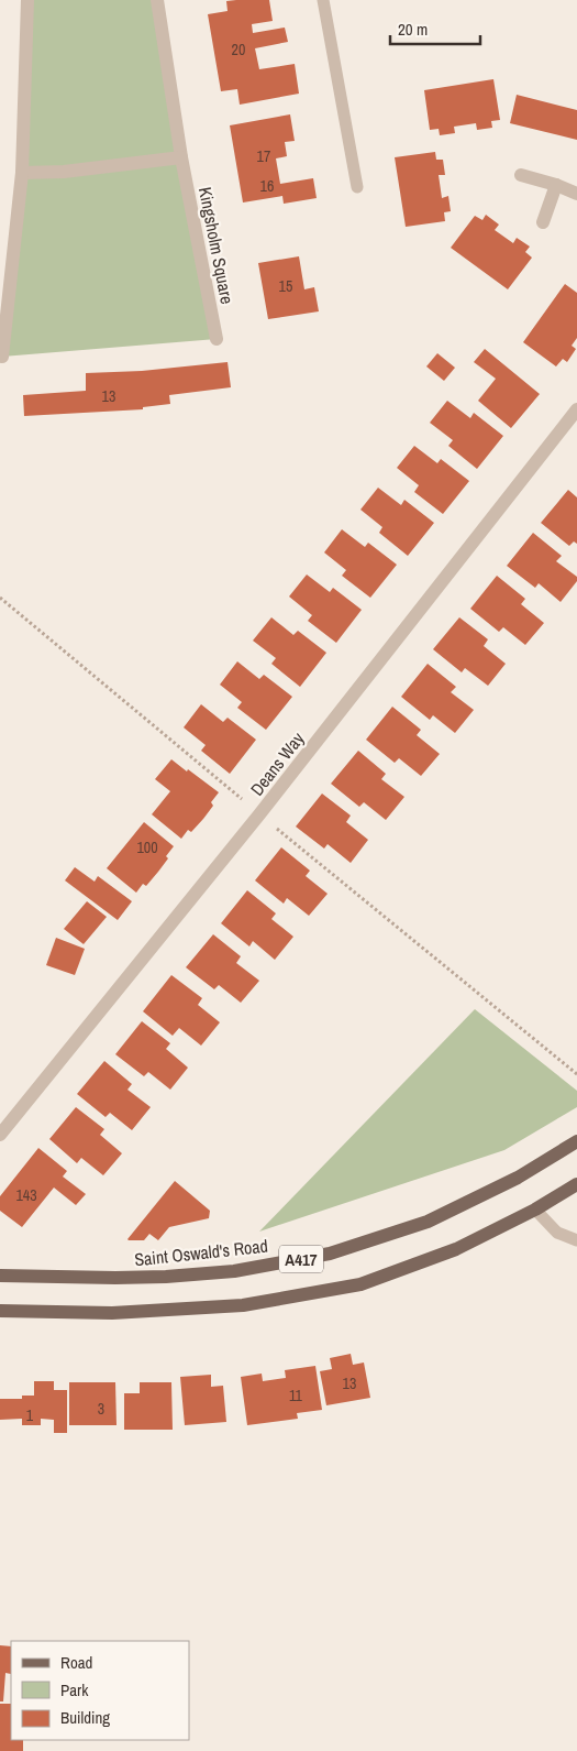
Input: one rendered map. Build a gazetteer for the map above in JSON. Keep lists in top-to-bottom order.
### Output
{
  "streets": {
    "main road": ["Saint Oswald's Road", "A417"],
    "street": ["Kingsholm Square", "Deans Way"]
  },
  "house_numbers": [
    "20",
    "17",
    "16",
    "15",
    "13",
    "100",
    "143",
    "13",
    "11",
    "3",
    "1"
  ],
  "legend": ["Road", "Park", "Building"],
  "scale_bar": "20 m"
}
